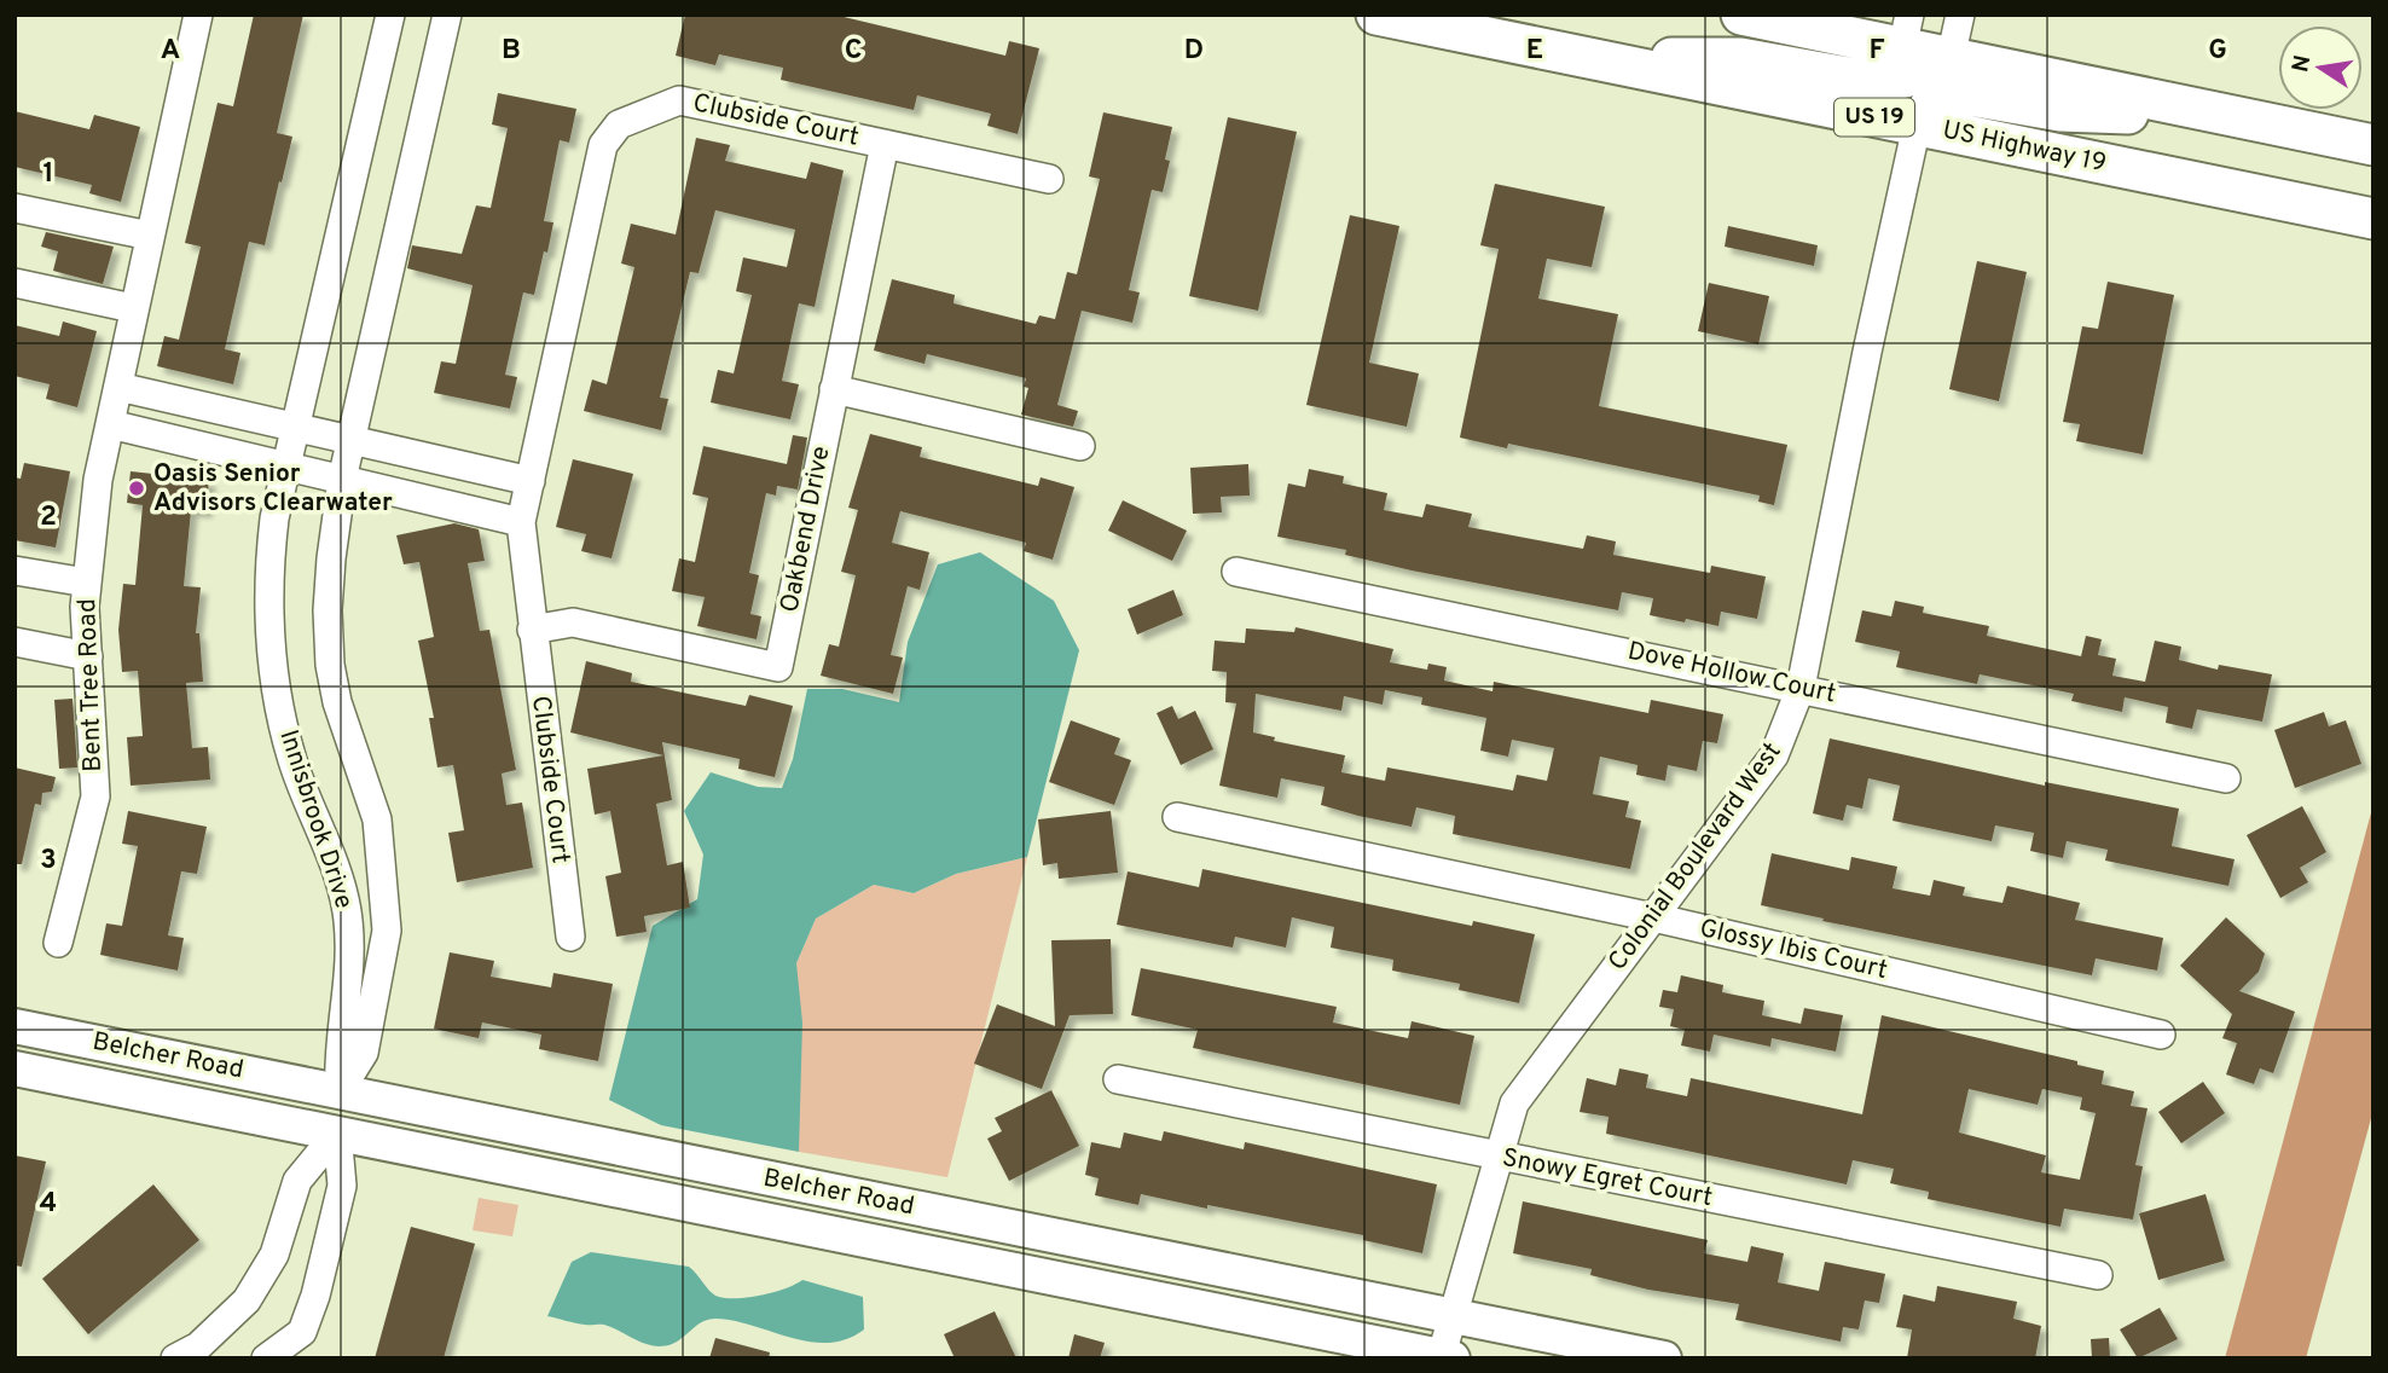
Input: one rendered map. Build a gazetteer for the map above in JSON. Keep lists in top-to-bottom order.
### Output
{
  "streets": {
    "highway": ["US 19", "US Highway 19"],
    "main road": ["Belcher Road"],
    "street": [
      "Clubside Court",
      "Oakbend Drive",
      "Dove Hollow Court",
      "Bent Tree Road",
      "Innisbrook Drive",
      "Colonial Boulevard West",
      "Glossy Ibis Court",
      "Snowy Egret Court"
    ]
  },
  "crossings": [
    ["Clubside Court", "Oakbend Drive"],
    ["US Highway 19", "Colonial Boulevard West"],
    ["Dove Hollow Court", "Colonial Boulevard West"],
    ["Innisbrook Drive", "Belcher Road"],
    ["Colonial Boulevard West", "Glossy Ibis Court"],
    ["Colonial Boulevard West", "Belcher Road"],
    ["Colonial Boulevard West", "Snowy Egret Court"]
  ],
  "places": ["Oasis Senior Advisors Clearwater"],
  "north": "left",
  "grid": {
    "columns": [
      "A",
      "B",
      "C",
      "D",
      "E",
      "F",
      "G"
    ],
    "rows": [
      "1",
      "2",
      "3",
      "4"
    ]
  }
}
